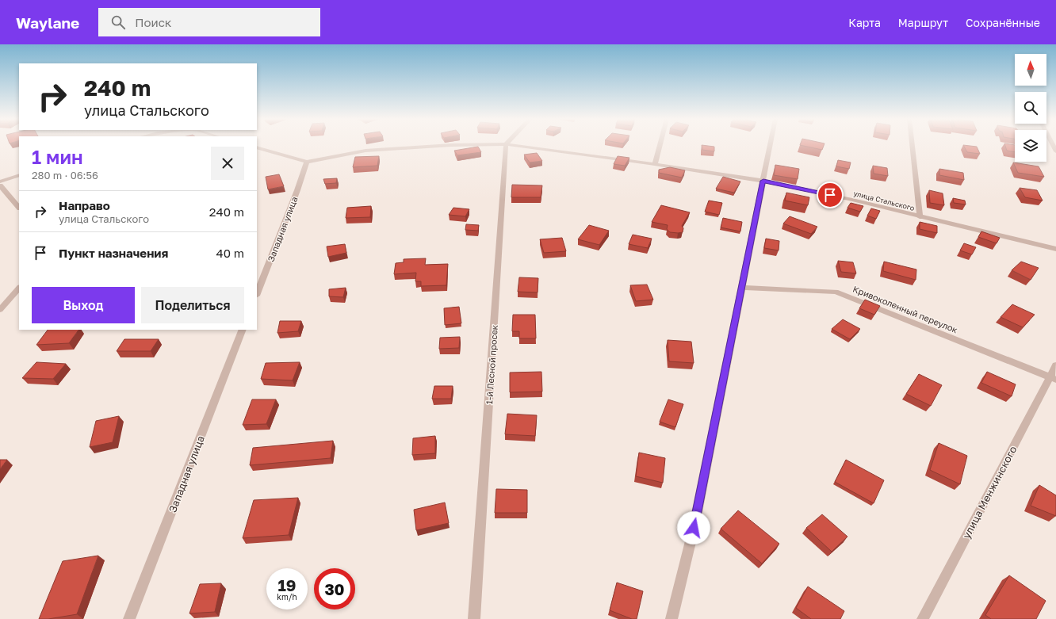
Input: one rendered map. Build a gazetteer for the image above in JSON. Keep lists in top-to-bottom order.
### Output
{
  "streets": {
    "street": [
      "улица Стальского",
      "Западная улица",
      "Кривоколенный переулок",
      "1-й Лесной просек",
      "улица Менжинского"
    ]
  },
  "crossings": [
    ["улица Стальского", "Западная улица"],
    ["Кривоколенный переулок", "улица Менжинского"]
  ],
  "north": "top",
  "page": {
    "header": "Waylane",
    "search": "Поиск",
    "nav": ["Карта", "Маршрут", "Сохранённые"],
    "turn": ["240 m", "улица Стальского"],
    "heading": ["1 мин", "280 m · 06:56"],
    "list": [
      {
        "name": "Направо",
        "note": "улица Стальского",
        "value": "240 m"
      },
      {
        "name": "Пункт назначения",
        "value": "40 m"
      }
    ],
    "buttons": ["Выход", "Поделиться"],
    "speed": "19 km/h",
    "limit": "30"
  }
}
